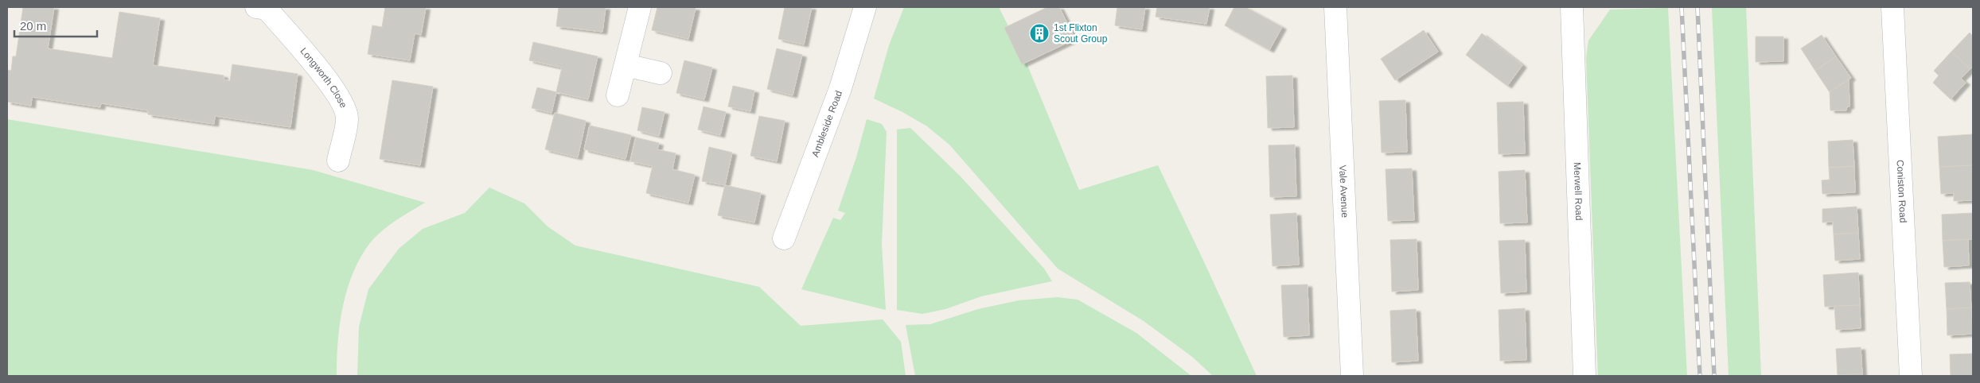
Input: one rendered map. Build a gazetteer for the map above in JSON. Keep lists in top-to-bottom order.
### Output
{
  "streets": {
    "street": [
      "Longworth Close",
      "Ambleside Road",
      "Vale Avenue",
      "Merwell Road",
      "Coniston Road"
    ]
  },
  "places": {
    "building": ["1st Flixton Scout Group"]
  },
  "scale_bar": "20 m"
}
